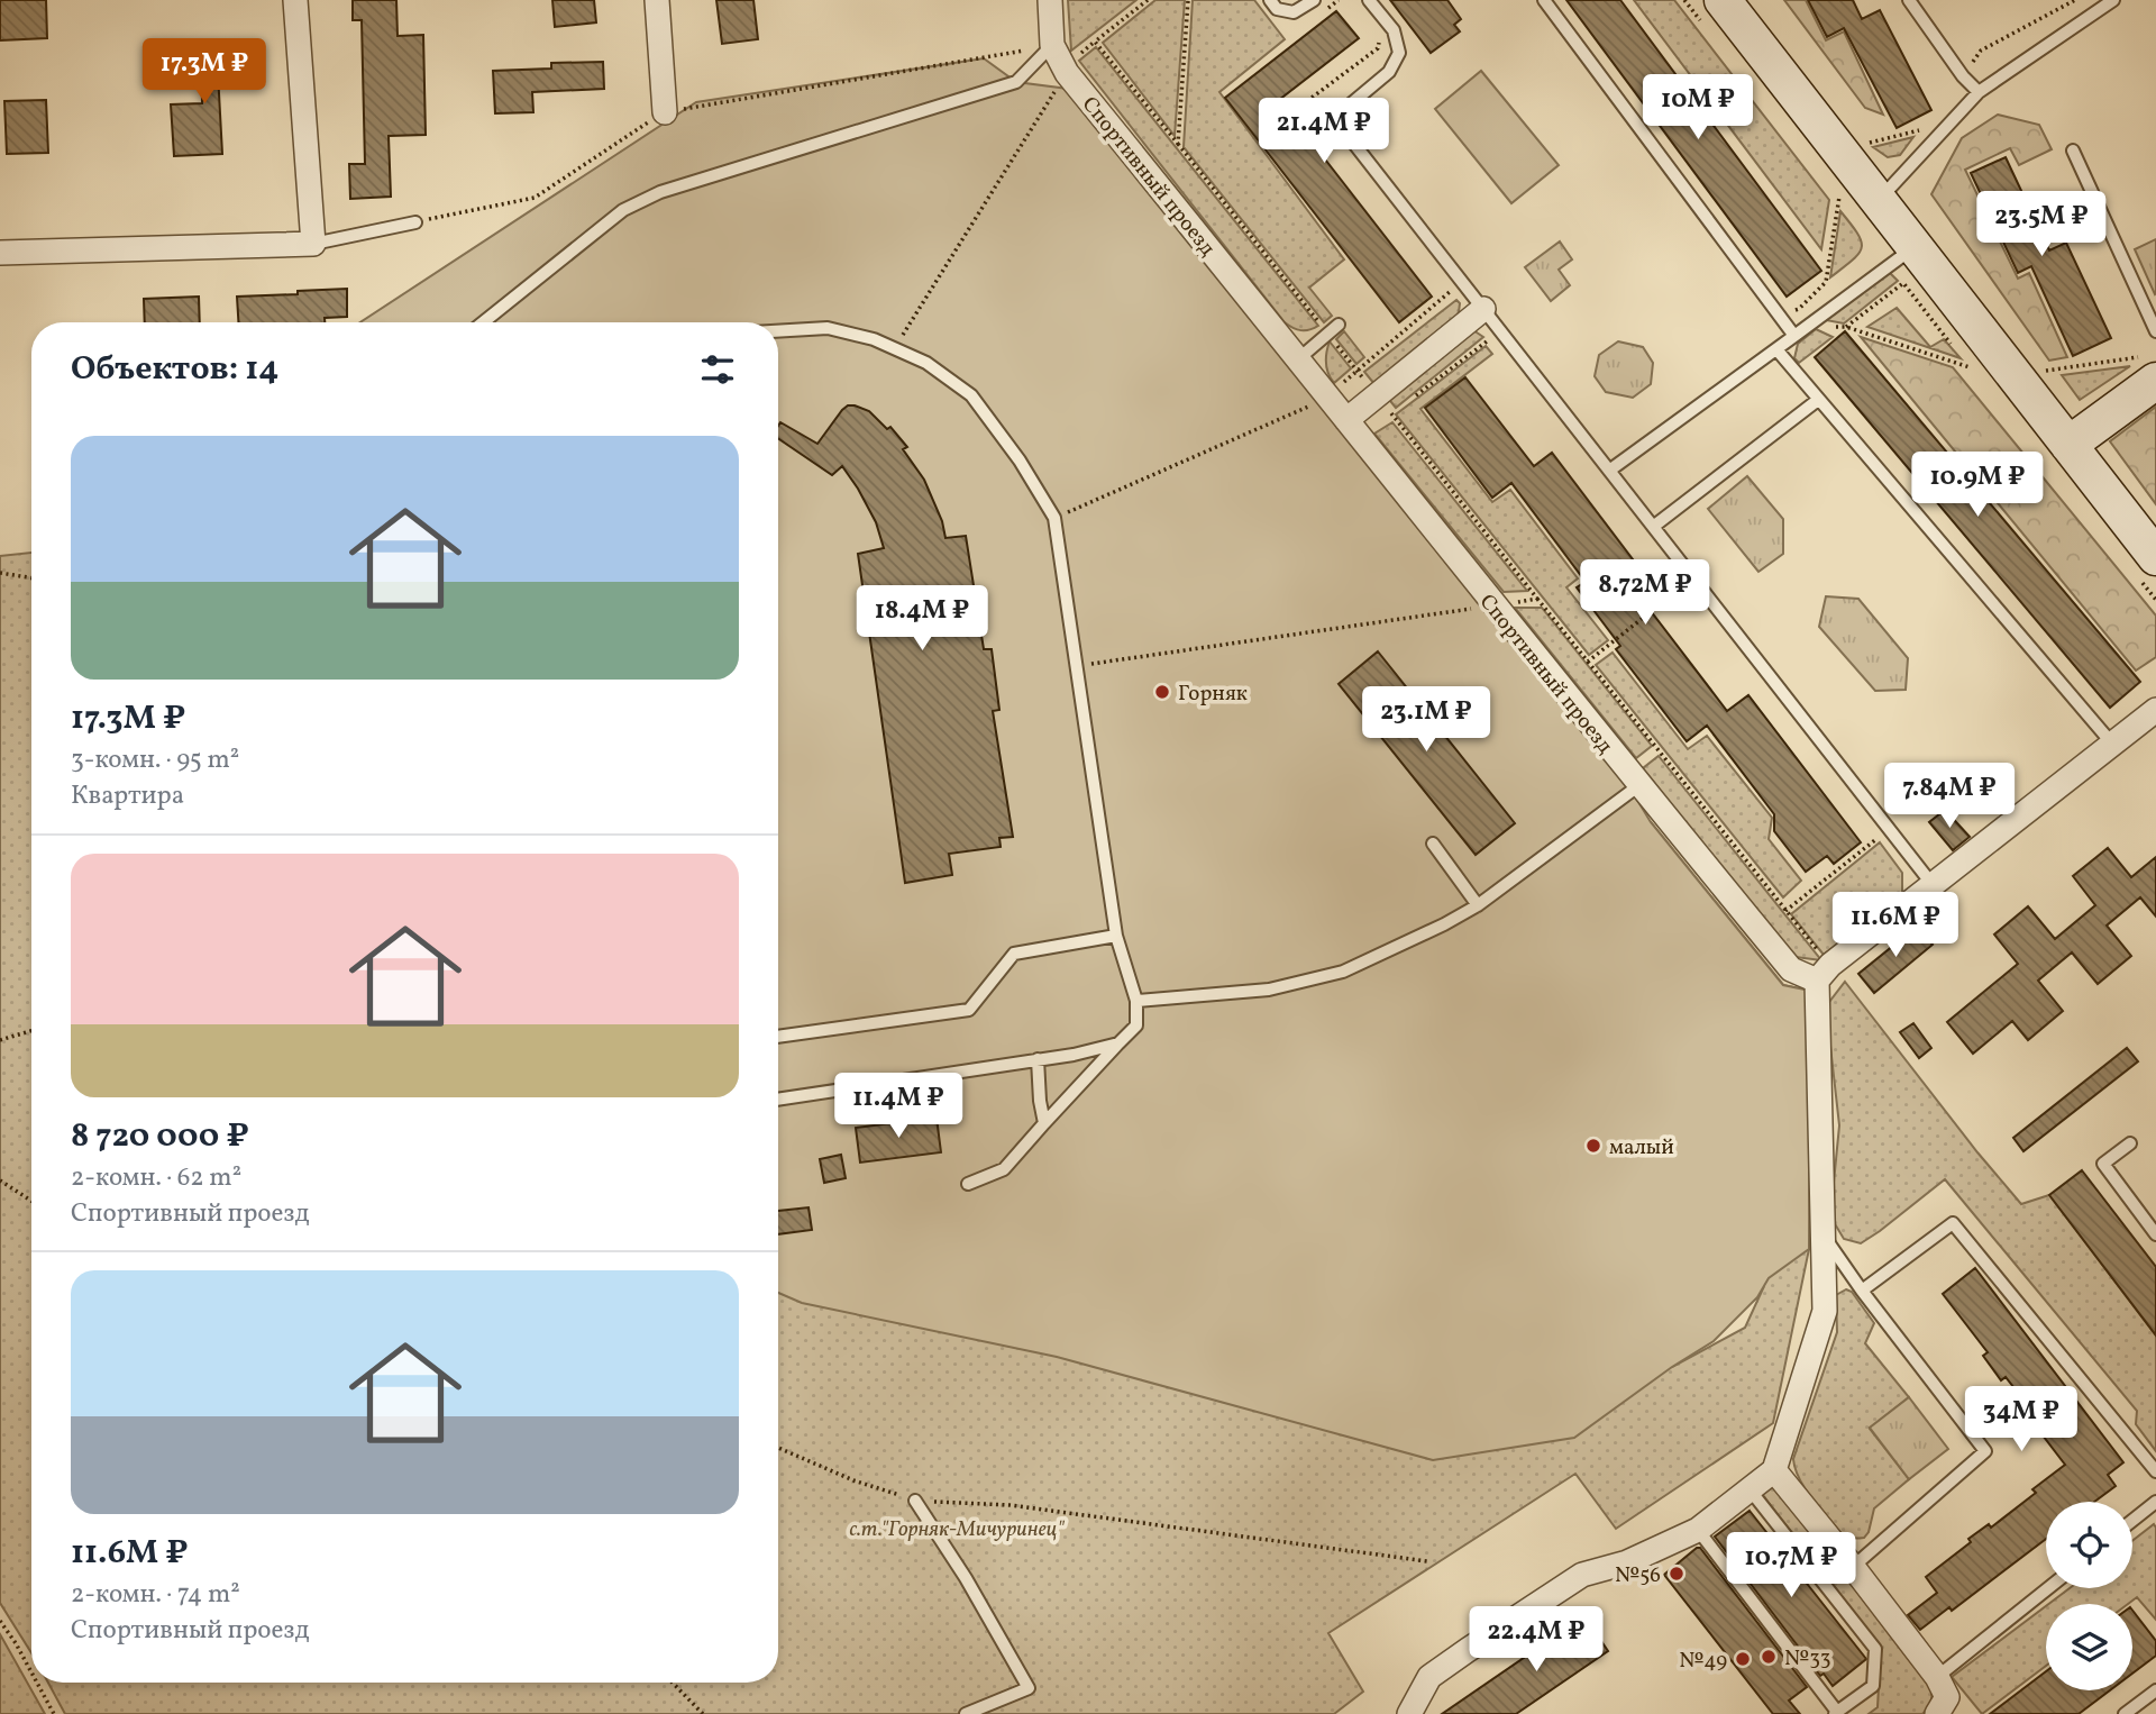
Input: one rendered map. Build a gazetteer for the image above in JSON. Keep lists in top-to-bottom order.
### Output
{
  "streets": {
    "street": ["Спортивный проезд"]
  },
  "parks": ["с.т.\"Горняк-Мичуринец\""],
  "places": [
    "Горняк",
    "малый",
    "№56",
    "№33",
    "№49"
  ],
  "page": {
    "price": [
      "17.3M ₽",
      "10M ₽",
      "21.4M ₽",
      "23.5M ₽",
      "10.9M ₽",
      "8.72M ₽",
      "18.4M ₽",
      "23.1M ₽",
      "7.84M ₽",
      "11.6M ₽",
      "11.4M ₽",
      "34M ₽",
      "10.7M ₽",
      "22.4M ₽"
    ],
    "heading": "Объектов: 14",
    "list": [
      {
        "name": "17.3M ₽",
        "note": "3-комн. · 95 m² · Квартира"
      },
      {
        "name": "8 720 000 ₽",
        "note": "2-комн. · 62 m² · Спортивный проезд"
      },
      {
        "name": "11.6M ₽",
        "note": "2-комн. · 74 m² · Спортивный проезд"
      }
    ]
  }
}
